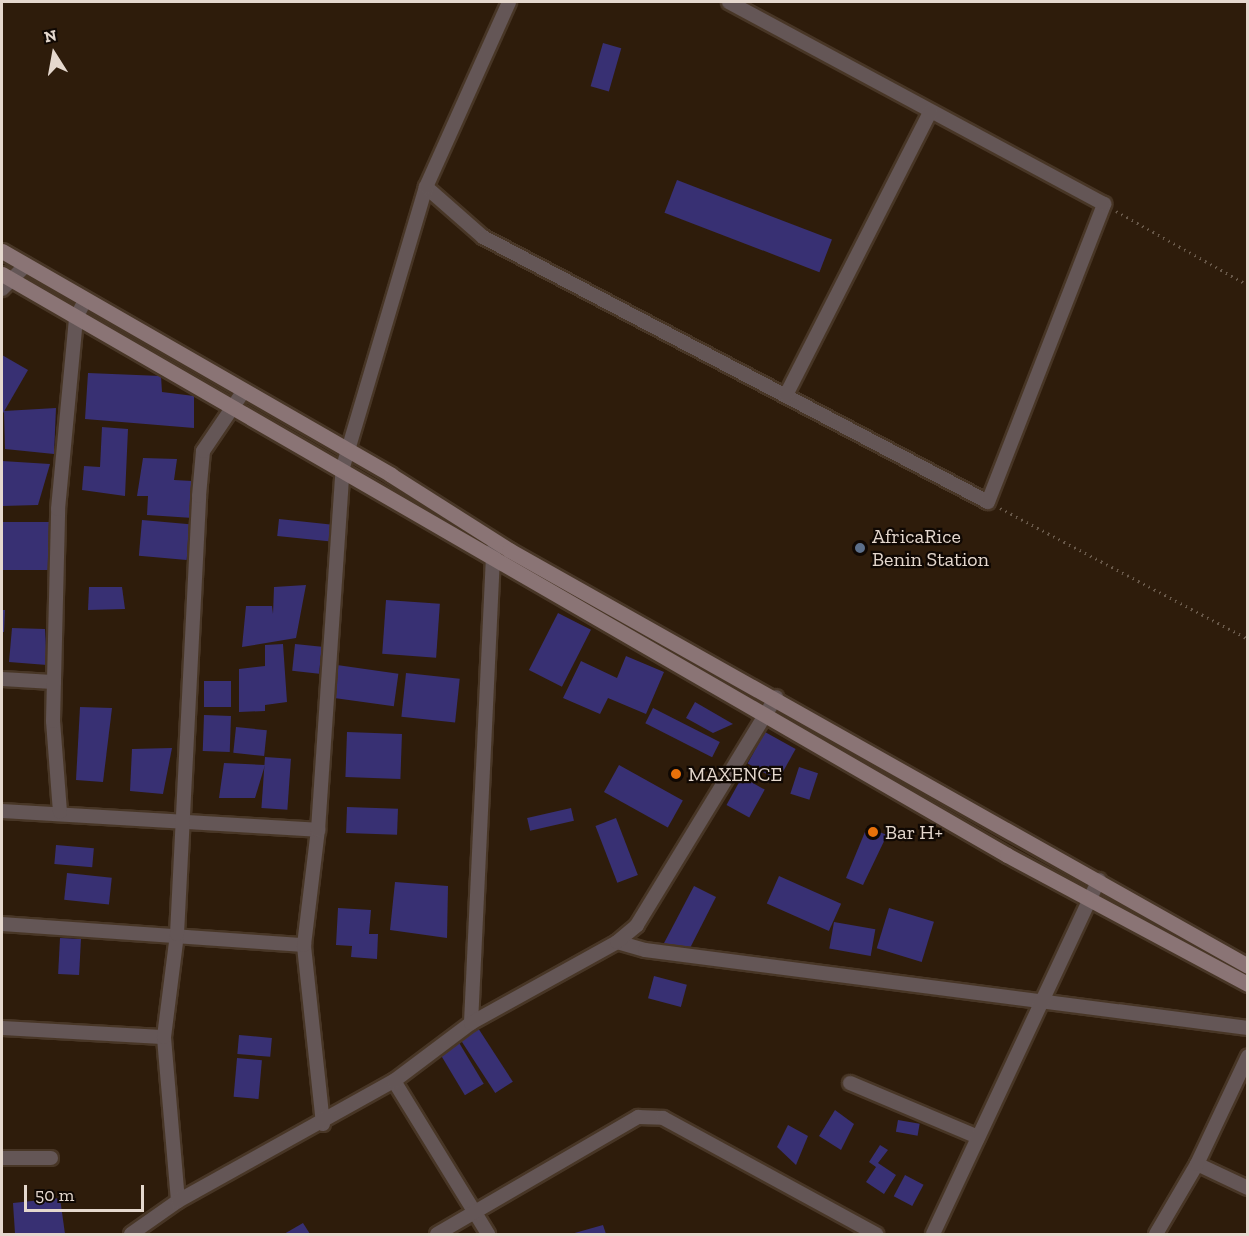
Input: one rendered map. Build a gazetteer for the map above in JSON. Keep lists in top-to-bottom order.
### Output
{
  "places": ["AfricaRice Benin Station", "MAXENCE", "Bar H+"],
  "scale_bar": "50 m",
  "north": "top"
}
